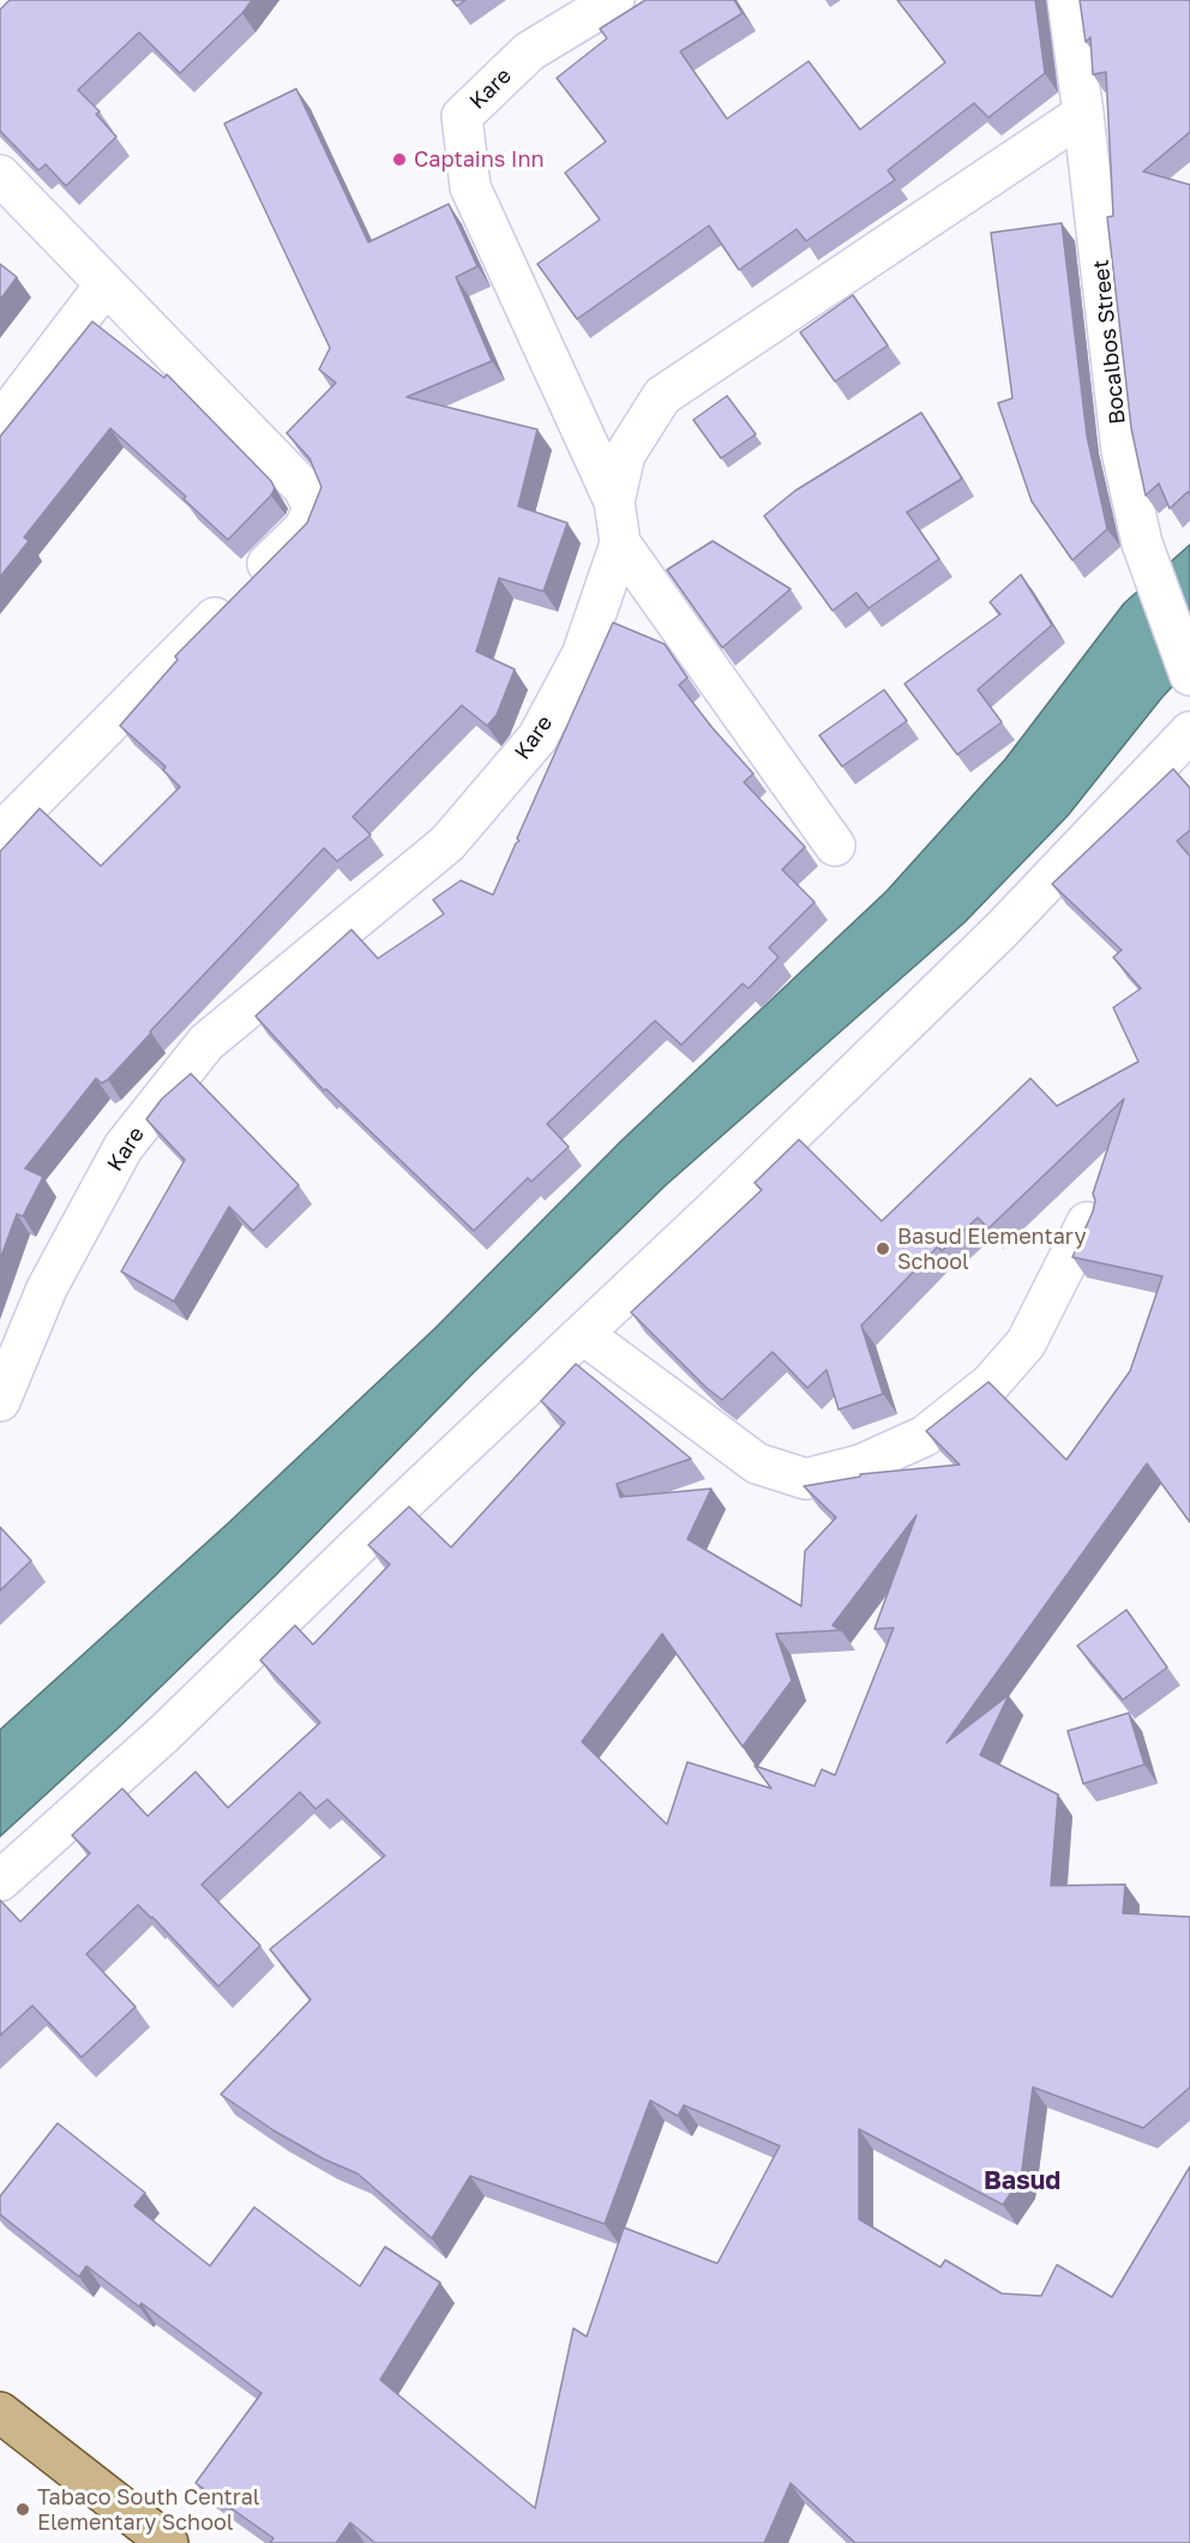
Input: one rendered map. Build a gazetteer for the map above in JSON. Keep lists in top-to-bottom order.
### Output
{
  "streets": {
    "street": ["Kare", "Bocalbos Street"]
  },
  "districts": ["Basud"],
  "places": ["Captains Inn", "Basud Elementary School", "Tabaco South Central Elementary School"]
}
